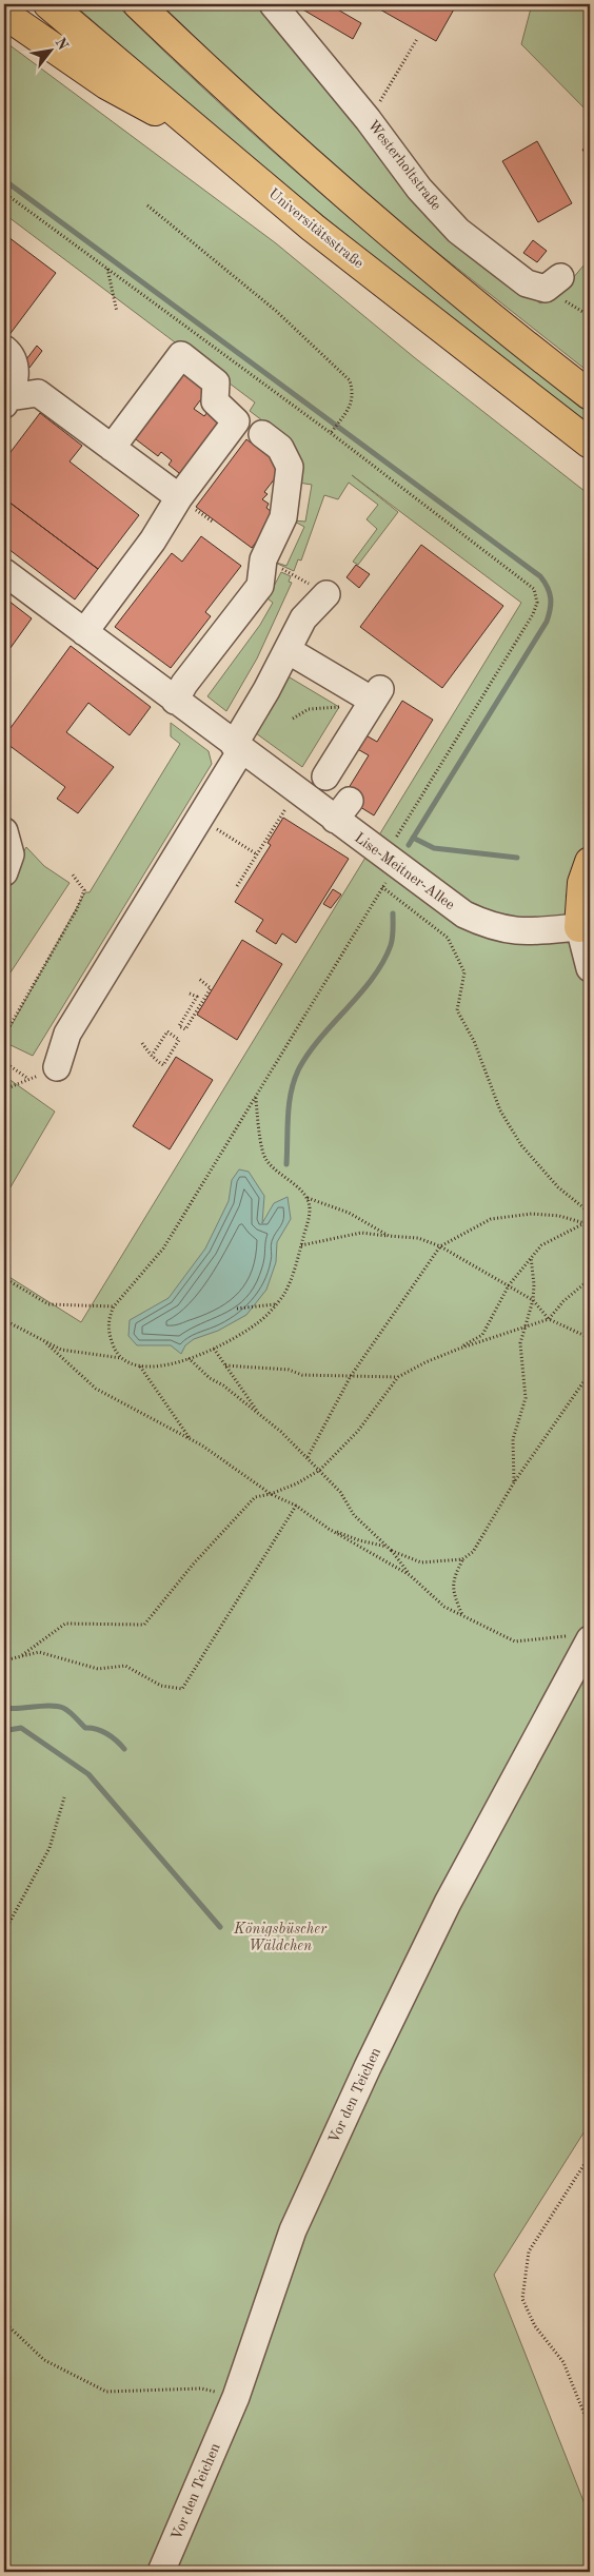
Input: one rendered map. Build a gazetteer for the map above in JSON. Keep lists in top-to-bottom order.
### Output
{
  "streets": {
    "highway": ["Universitätsstraße"],
    "street": ["Westerholtstraße", "Lise-Meitner-Allee", "Vor den Teichen"]
  },
  "parks": ["Königsbüscher Wäldchen"],
  "north": "top right"
}
